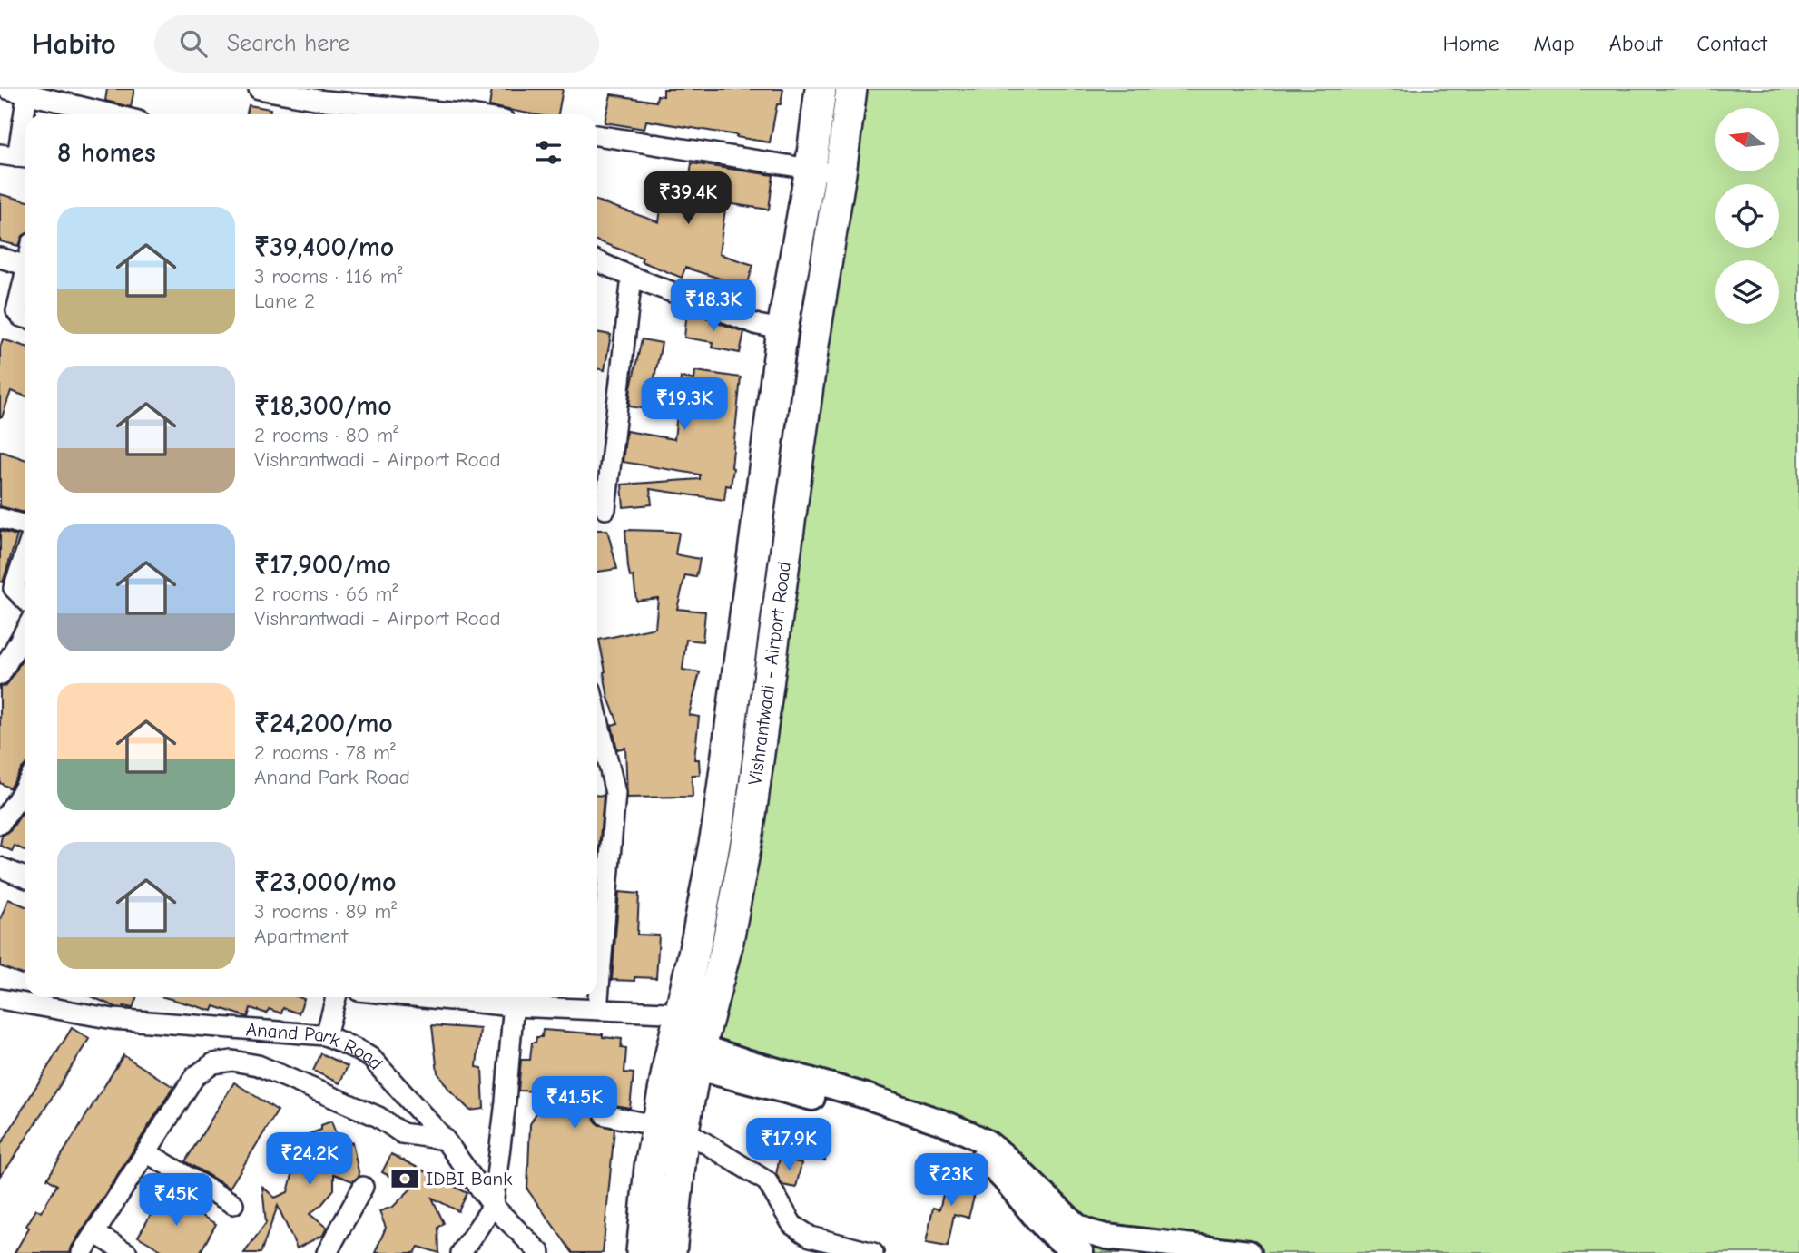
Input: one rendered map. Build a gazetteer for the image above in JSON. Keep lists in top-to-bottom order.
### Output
{
  "streets": {
    "main road": ["Vishrantwadi - Airport Road"],
    "street": ["Anand Park Road"]
  },
  "places": {
    "bank": ["IDBI Bank"]
  },
  "north": "left",
  "page": {
    "header": "Habito",
    "search": "Search here",
    "nav": [
      "Home",
      "Map",
      "About",
      "Contact"
    ],
    "heading": "8 homes",
    "price": [
      "₹39.4K",
      "₹18.3K",
      "₹19.3K",
      "₹41.5K",
      "₹17.9K",
      "₹24.2K",
      "₹23K",
      "₹45K"
    ],
    "list": [
      {
        "name": "₹39,400/mo",
        "note": "3 rooms · 116 m² · Lane 2"
      },
      {
        "name": "₹18,300/mo",
        "note": "2 rooms · 80 m² · Vishrantwadi - Airport Road"
      },
      {
        "name": "₹17,900/mo",
        "note": "2 rooms · 66 m² · Vishrantwadi - Airport Road"
      },
      {
        "name": "₹24,200/mo",
        "note": "2 rooms · 78 m² · Anand Park Road"
      },
      {
        "name": "₹23,000/mo",
        "note": "3 rooms · 89 m² · Apartment"
      }
    ]
  }
}
